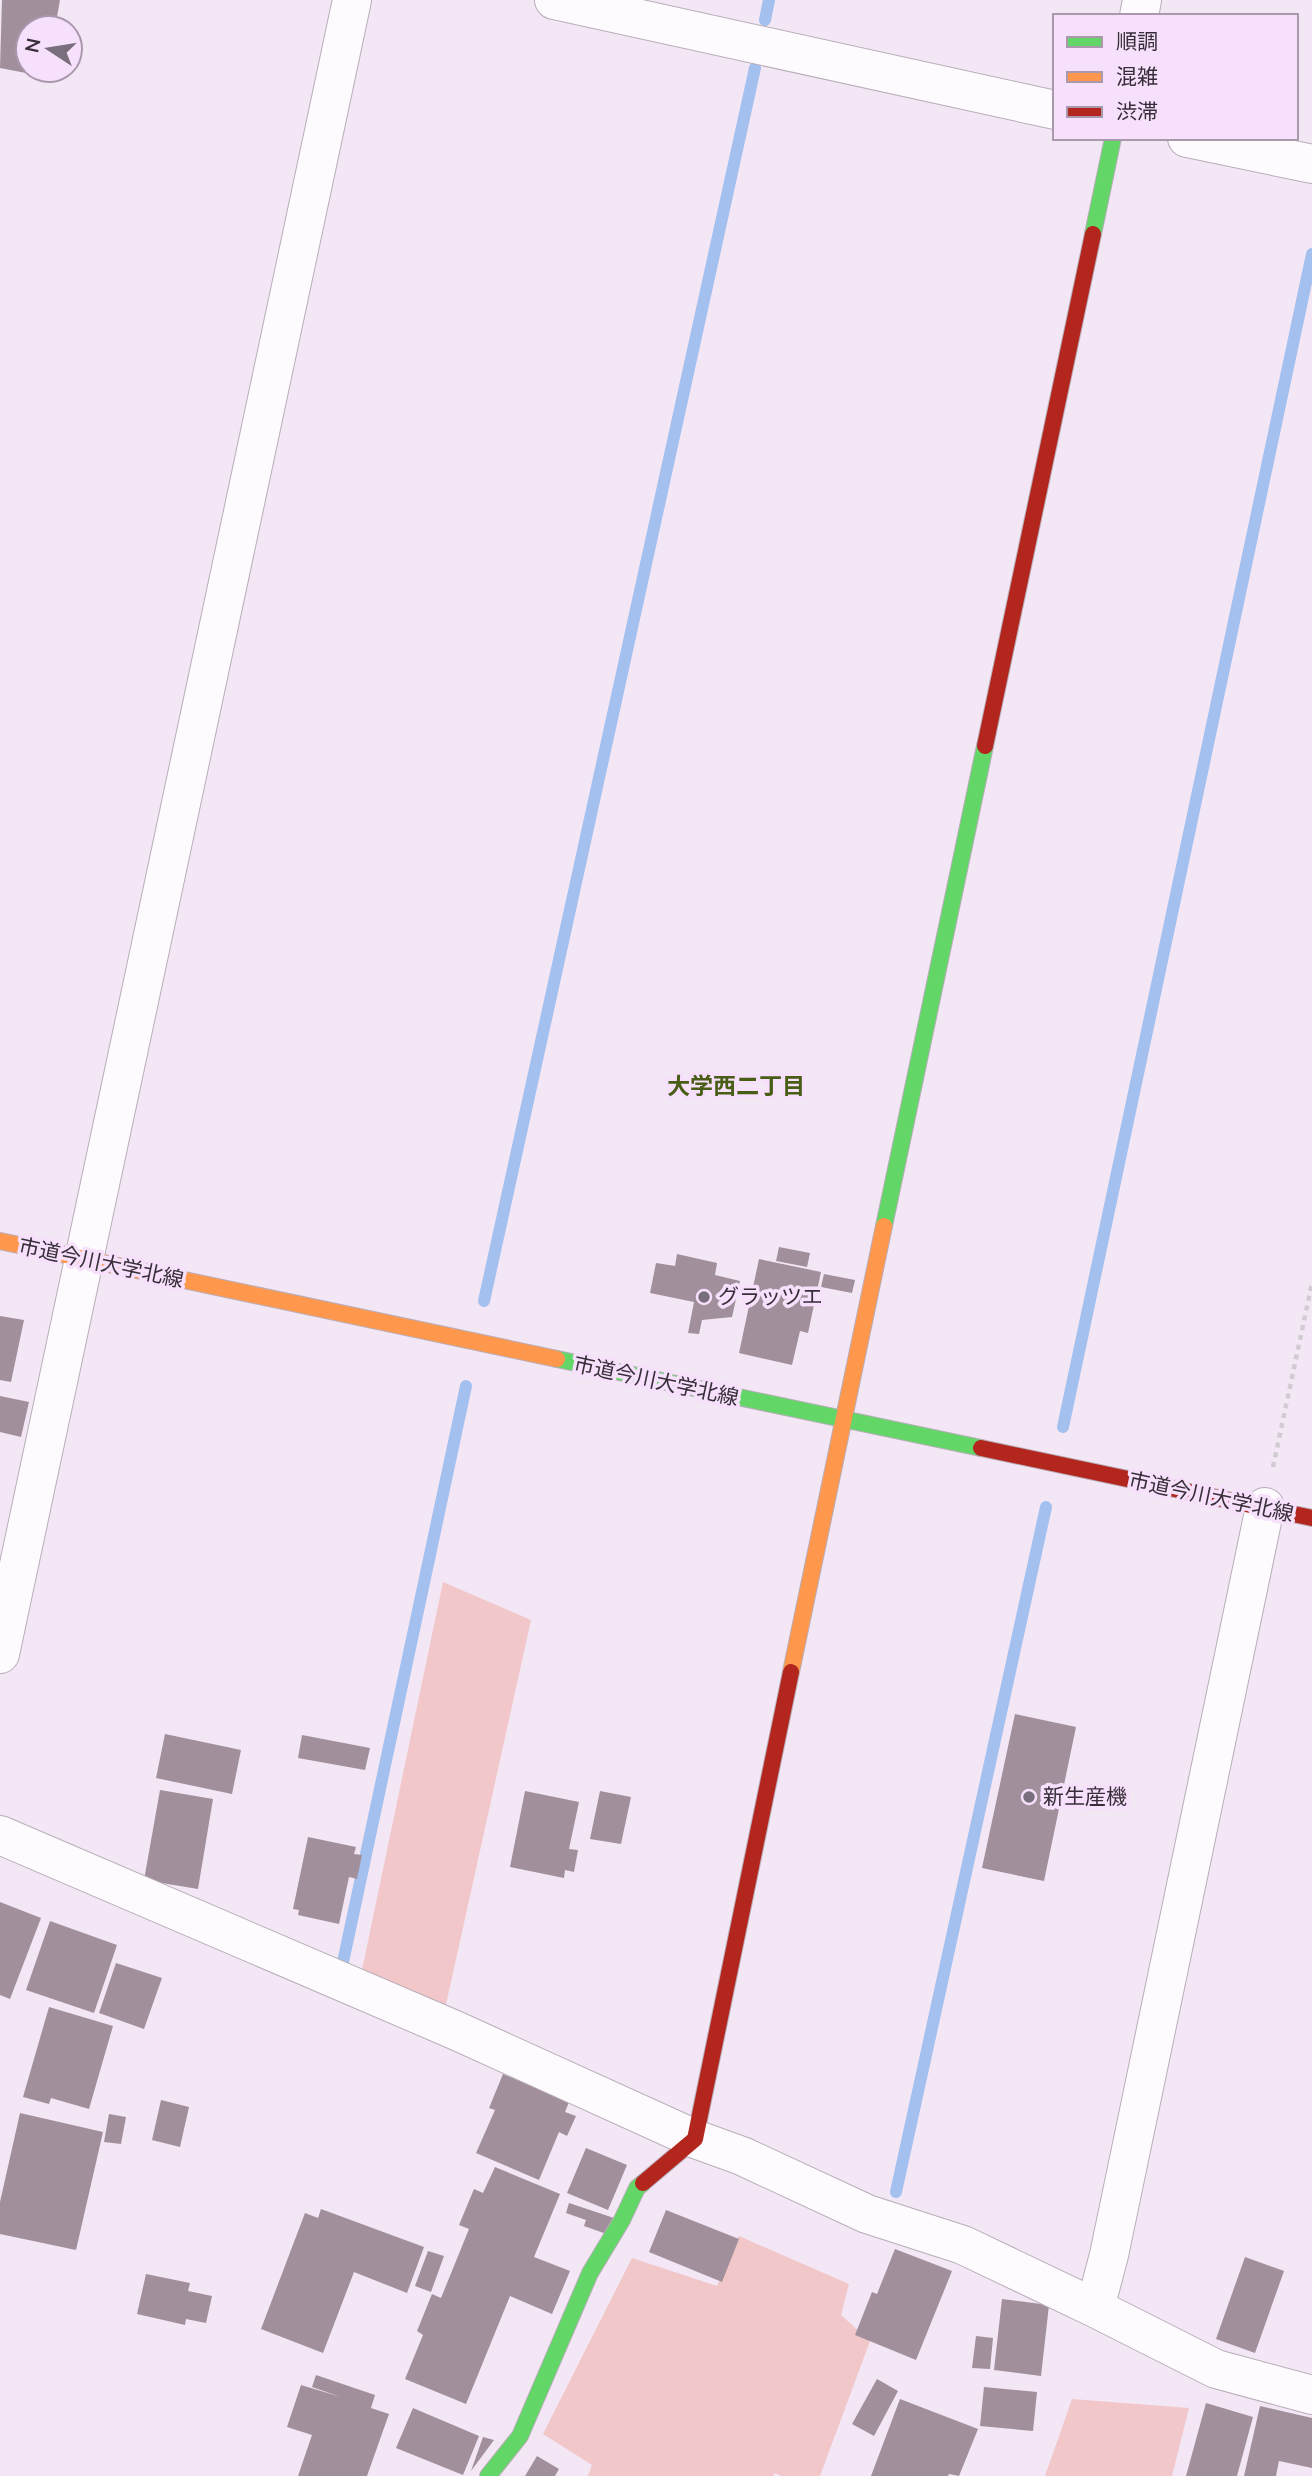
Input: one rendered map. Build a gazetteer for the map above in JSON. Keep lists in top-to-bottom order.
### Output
{
  "streets": {
    "street": ["市道今川大学北線"]
  },
  "districts": ["大学西二丁目"],
  "places": ["グラッツエ", "新生産機"],
  "legend": ["順調", "混雑", "渋滞"],
  "north": "left"
}
